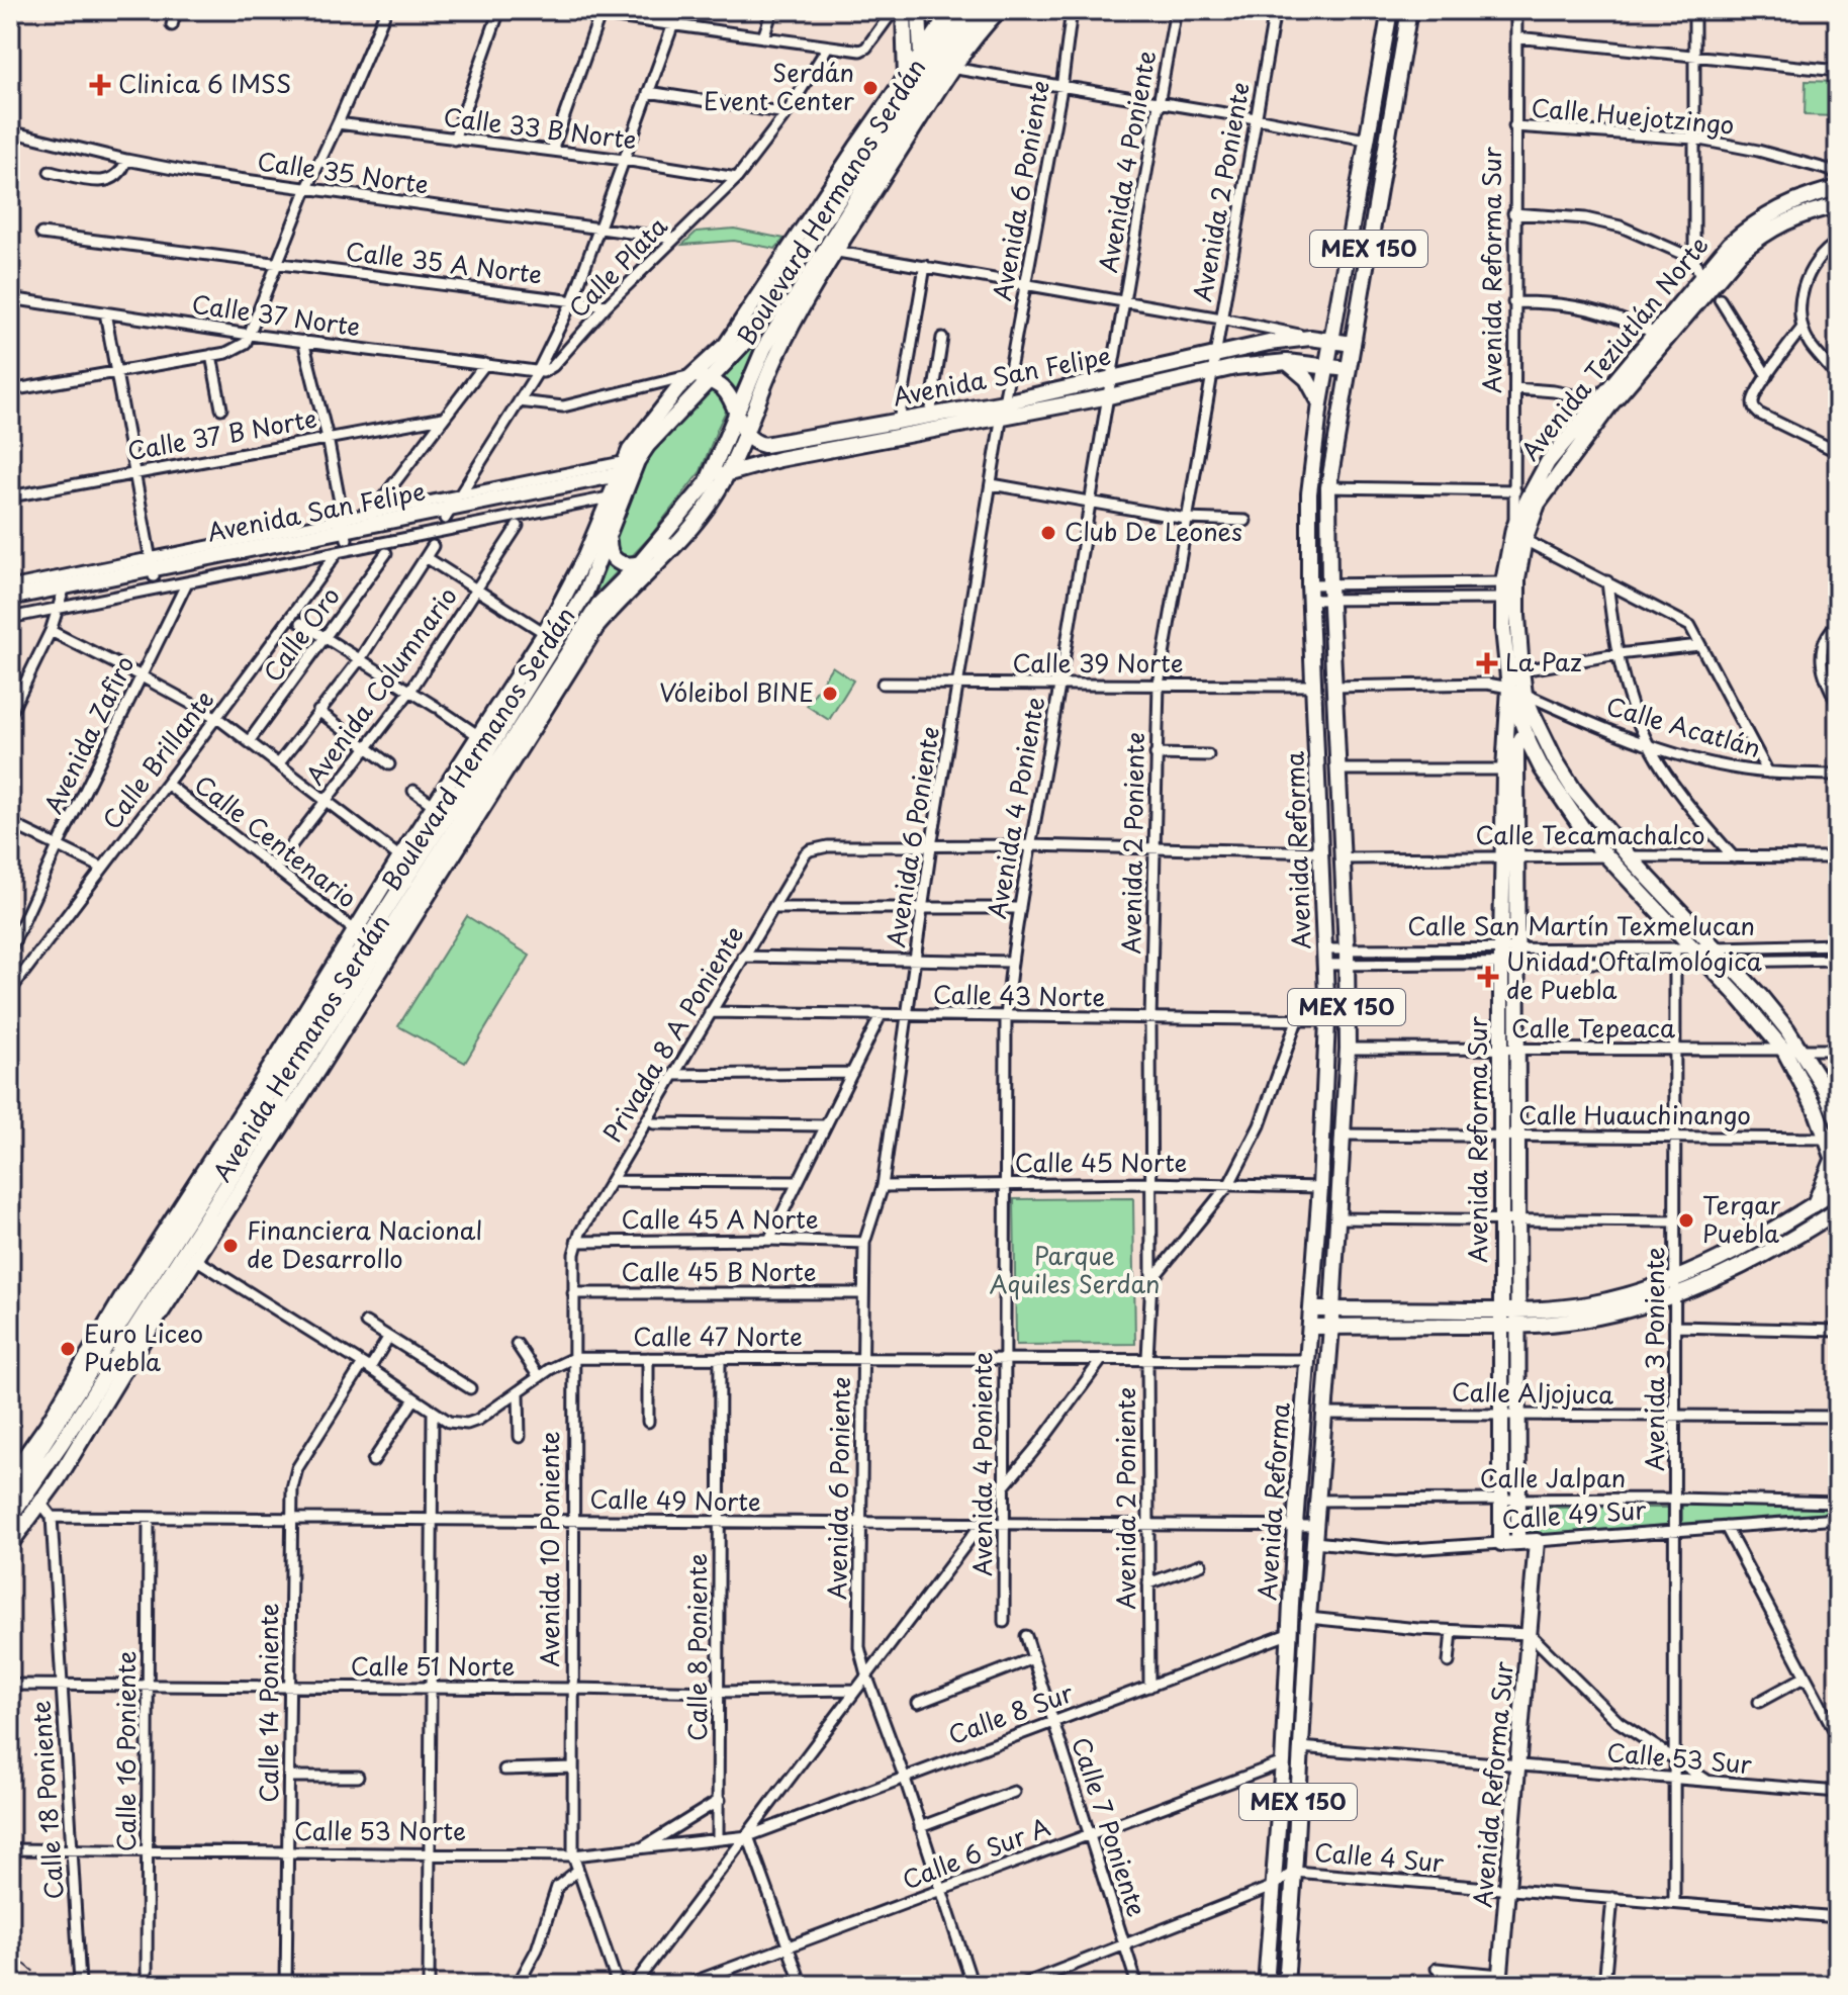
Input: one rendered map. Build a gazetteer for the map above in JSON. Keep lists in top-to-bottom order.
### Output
{
  "streets": {
    "main road": [
      "Boulevard Hermanos Serdán",
      "MEX 150",
      "Avenida Reforma Sur",
      "Avenida Teziutlán Norte",
      "Avenida San Felipe",
      "Avenida Reforma",
      "Avenida Hermanos Serdán",
      "Calle 49 Sur"
    ],
    "street": [
      "Calle Huejotzingo",
      "Calle 33 B Norte",
      "Avenida 4 Poniente",
      "Calle 35 Norte",
      "Avenida 6 Poniente",
      "Avenida 2 Poniente",
      "Calle 35 A Norte",
      "Calle Plata",
      "Calle 37 Norte",
      "Calle 37 B Norte",
      "Calle Oro",
      "Calle 39 Norte",
      "Avenida Columnario",
      "Calle Acatlán",
      "Avenida Zafiro",
      "Calle Brillante",
      "Calle Tecamachalco",
      "Calle Centenario",
      "Calle San Martín Texmelucan",
      "Calle 43 Norte",
      "Calle Tepeaca",
      "Privada 8 A Poniente",
      "Calle Huauchinango",
      "Calle 45 Norte",
      "Calle 45 A Norte",
      "Calle 45 B Norte",
      "Calle 47 Norte",
      "Avenida 3 Poniente",
      "Calle Aljojuca",
      "Calle Jalpan",
      "Calle 49 Norte",
      "Avenida 10 Poniente",
      "Calle 8 Poniente",
      "Calle 51 Norte",
      "Calle 14 Poniente",
      "Calle 8 Sur",
      "Calle 16 Poniente",
      "Calle 53 Sur",
      "Calle 18 Poniente",
      "Calle 7 Poniente",
      "Calle 53 Norte",
      "Calle 6 Sur A",
      "Calle 4 Sur"
    ]
  },
  "crossings": [
    ["Calle Huejotzingo", "Avenida Reforma Sur"],
    ["Calle 33 B Norte", "Calle Plata"],
    ["Avenida 4 Poniente", "Avenida San Felipe"],
    ["Avenida 4 Poniente", "Calle 39 Norte"],
    ["Avenida 4 Poniente", "Calle 43 Norte"],
    ["Avenida 4 Poniente", "Calle 45 Norte"],
    ["Avenida 4 Poniente", "Calle 47 Norte"],
    ["Avenida 4 Poniente", "Calle 49 Norte"],
    ["Calle 35 Norte", "Calle Plata"],
    ["Avenida 6 Poniente", "Avenida San Felipe"],
    ["Avenida 6 Poniente", "Calle 39 Norte"],
    ["Avenida 6 Poniente", "Calle 43 Norte"],
    ["Avenida 6 Poniente", "Privada 8 A Poniente"],
    ["Avenida 6 Poniente", "Calle 45 Norte"],
    ["Avenida 6 Poniente", "Calle 45 A Norte"],
    ["Avenida 6 Poniente", "Calle 45 B Norte"],
    ["Avenida 6 Poniente", "Calle 47 Norte"],
    ["Avenida 6 Poniente", "Calle 49 Norte"],
    ["Avenida 6 Poniente", "Calle 8 Sur"],
    ["Avenida 6 Poniente", "Calle 6 Sur A"],
    ["Avenida 2 Poniente", "Avenida San Felipe"],
    ["Avenida 2 Poniente", "Calle 39 Norte"],
    ["Avenida 2 Poniente", "Calle 43 Norte"],
    ["Avenida 2 Poniente", "Calle 45 Norte"],
    ["Avenida 2 Poniente", "Calle 47 Norte"],
    ["Avenida 2 Poniente", "Calle 49 Norte"],
    ["Avenida 2 Poniente", "Calle 8 Sur"],
    ["Boulevard Hermanos Serdán", "Avenida San Felipe"],
    ["Boulevard Hermanos Serdán", "Calle Centenario"],
    ["Boulevard Hermanos Serdán", "Avenida Hermanos Serdán"],
    ["Calle 35 A Norte", "Calle Plata"],
    ["Calle Plata", "Calle 37 Norte"],
    ["Calle Plata", "Avenida San Felipe"],
    ["Avenida Reforma Sur", "Avenida Teziutlán Norte"],
    ["Avenida Reforma Sur", "Calle Tecamachalco"],
    ["Avenida Reforma Sur", "Calle San Martín Texmelucan"],
    ["Avenida Reforma Sur", "Calle Tepeaca"],
    ["Avenida Reforma Sur", "Calle Huauchinango"],
    ["Avenida Reforma Sur", "Calle Aljojuca"],
    ["Avenida Reforma Sur", "Calle Jalpan"],
    ["Avenida Reforma Sur", "Calle 49 Sur"],
    ["Avenida Reforma Sur", "Calle 53 Sur"],
    ["Avenida Reforma Sur", "Calle 4 Sur"],
    ["Avenida Teziutlán Norte", "Calle Acatlán"],
    ["Avenida Teziutlán Norte", "Calle Tecamachalco"],
    ["Avenida Teziutlán Norte", "Calle San Martín Texmelucan"],
    ["Avenida Teziutlán Norte", "Calle Tepeaca"],
    ["Avenida Teziutlán Norte", "Calle Huauchinango"],
    ["Avenida San Felipe", "Avenida Zafiro"],
    ["Avenida San Felipe", "Calle Brillante"],
    ["Avenida San Felipe", "Avenida Reforma"],
    ["Avenida San Felipe", "Avenida Hermanos Serdán"],
    ["Calle 39 Norte", "Avenida Reforma"],
    ["Avenida Columnario", "Calle Centenario"],
    ["Calle Brillante", "Calle Centenario"],
    ["Calle Tecamachalco", "Avenida Reforma"],
    ["Calle Centenario", "Avenida Hermanos Serdán"],
    ["Avenida Reforma", "Calle San Martín Texmelucan"],
    ["Avenida Reforma", "Calle 43 Norte"],
    ["Avenida Reforma", "Calle Tepeaca"],
    ["Avenida Reforma", "Calle Huauchinango"],
    ["Avenida Reforma", "Calle 45 Norte"],
    ["Avenida Reforma", "Calle 47 Norte"],
    ["Avenida Reforma", "Calle Aljojuca"],
    ["Avenida Reforma", "Calle Jalpan"],
    ["Avenida Reforma", "Calle 49 Norte"],
    ["Avenida Reforma", "Calle 49 Sur"],
    ["Avenida Reforma", "Calle 8 Sur"],
    ["Avenida Reforma", "Calle 53 Sur"],
    ["Avenida Reforma", "Calle 6 Sur A"],
    ["Avenida Reforma", "Calle 4 Sur"],
    ["Calle San Martín Texmelucan", "Avenida 3 Poniente"],
    ["Calle 43 Norte", "Privada 8 A Poniente"],
    ["Calle Tepeaca", "Avenida 3 Poniente"],
    ["Privada 8 A Poniente", "Calle 45 A Norte"],
    ["Privada 8 A Poniente", "Avenida 10 Poniente"],
    ["Avenida Hermanos Serdán", "Calle 47 Norte"],
    ["Calle Huauchinango", "Avenida 3 Poniente"],
    ["Calle 45 A Norte", "Avenida 10 Poniente"],
    ["Calle 45 B Norte", "Avenida 10 Poniente"],
    ["Calle 47 Norte", "Avenida 10 Poniente"],
    ["Calle 47 Norte", "Calle 8 Poniente"],
    ["Calle 47 Norte", "Calle 14 Poniente"],
    ["Avenida 3 Poniente", "Calle Aljojuca"],
    ["Avenida 3 Poniente", "Calle Jalpan"],
    ["Avenida 3 Poniente", "Calle 49 Sur"],
    ["Avenida 3 Poniente", "Calle 53 Sur"],
    ["Avenida 3 Poniente", "Calle 4 Sur"],
    ["Calle 49 Norte", "Calle 49 Sur"],
    ["Calle 49 Norte", "Avenida 10 Poniente"],
    ["Calle 49 Norte", "Calle 8 Poniente"],
    ["Calle 49 Norte", "Calle 14 Poniente"],
    ["Calle 49 Norte", "Calle 16 Poniente"],
    ["Calle 49 Norte", "Calle 18 Poniente"],
    ["Avenida 10 Poniente", "Calle 51 Norte"],
    ["Avenida 10 Poniente", "Calle 53 Norte"],
    ["Calle 8 Poniente", "Calle 51 Norte"],
    ["Calle 8 Poniente", "Calle 53 Norte"],
    ["Calle 51 Norte", "Calle 14 Poniente"],
    ["Calle 51 Norte", "Calle 16 Poniente"],
    ["Calle 51 Norte", "Calle 18 Poniente"],
    ["Calle 14 Poniente", "Calle 53 Norte"],
    ["Calle 8 Sur", "Calle 7 Poniente"],
    ["Calle 8 Sur", "Calle 53 Norte"],
    ["Calle 16 Poniente", "Calle 53 Norte"],
    ["Calle 18 Poniente", "Calle 53 Norte"],
    ["Calle 7 Poniente", "Calle 6 Sur A"],
    ["Calle 7 Poniente", "Calle 4 Sur"]
  ],
  "parks": ["Parque Aquiles Serdan"],
  "places": {
    "health": ["Clinica 6 IMSS", "La Paz", "Unidad Oftalmológica de Puebla"],
    "other": [
      "Serdán Event Center",
      "Club De Leones",
      "Vóleibol BINE",
      "Tergar Puebla",
      "Financiera Nacional de Desarrollo",
      "Euro Liceo Puebla"
    ]
  }
}
